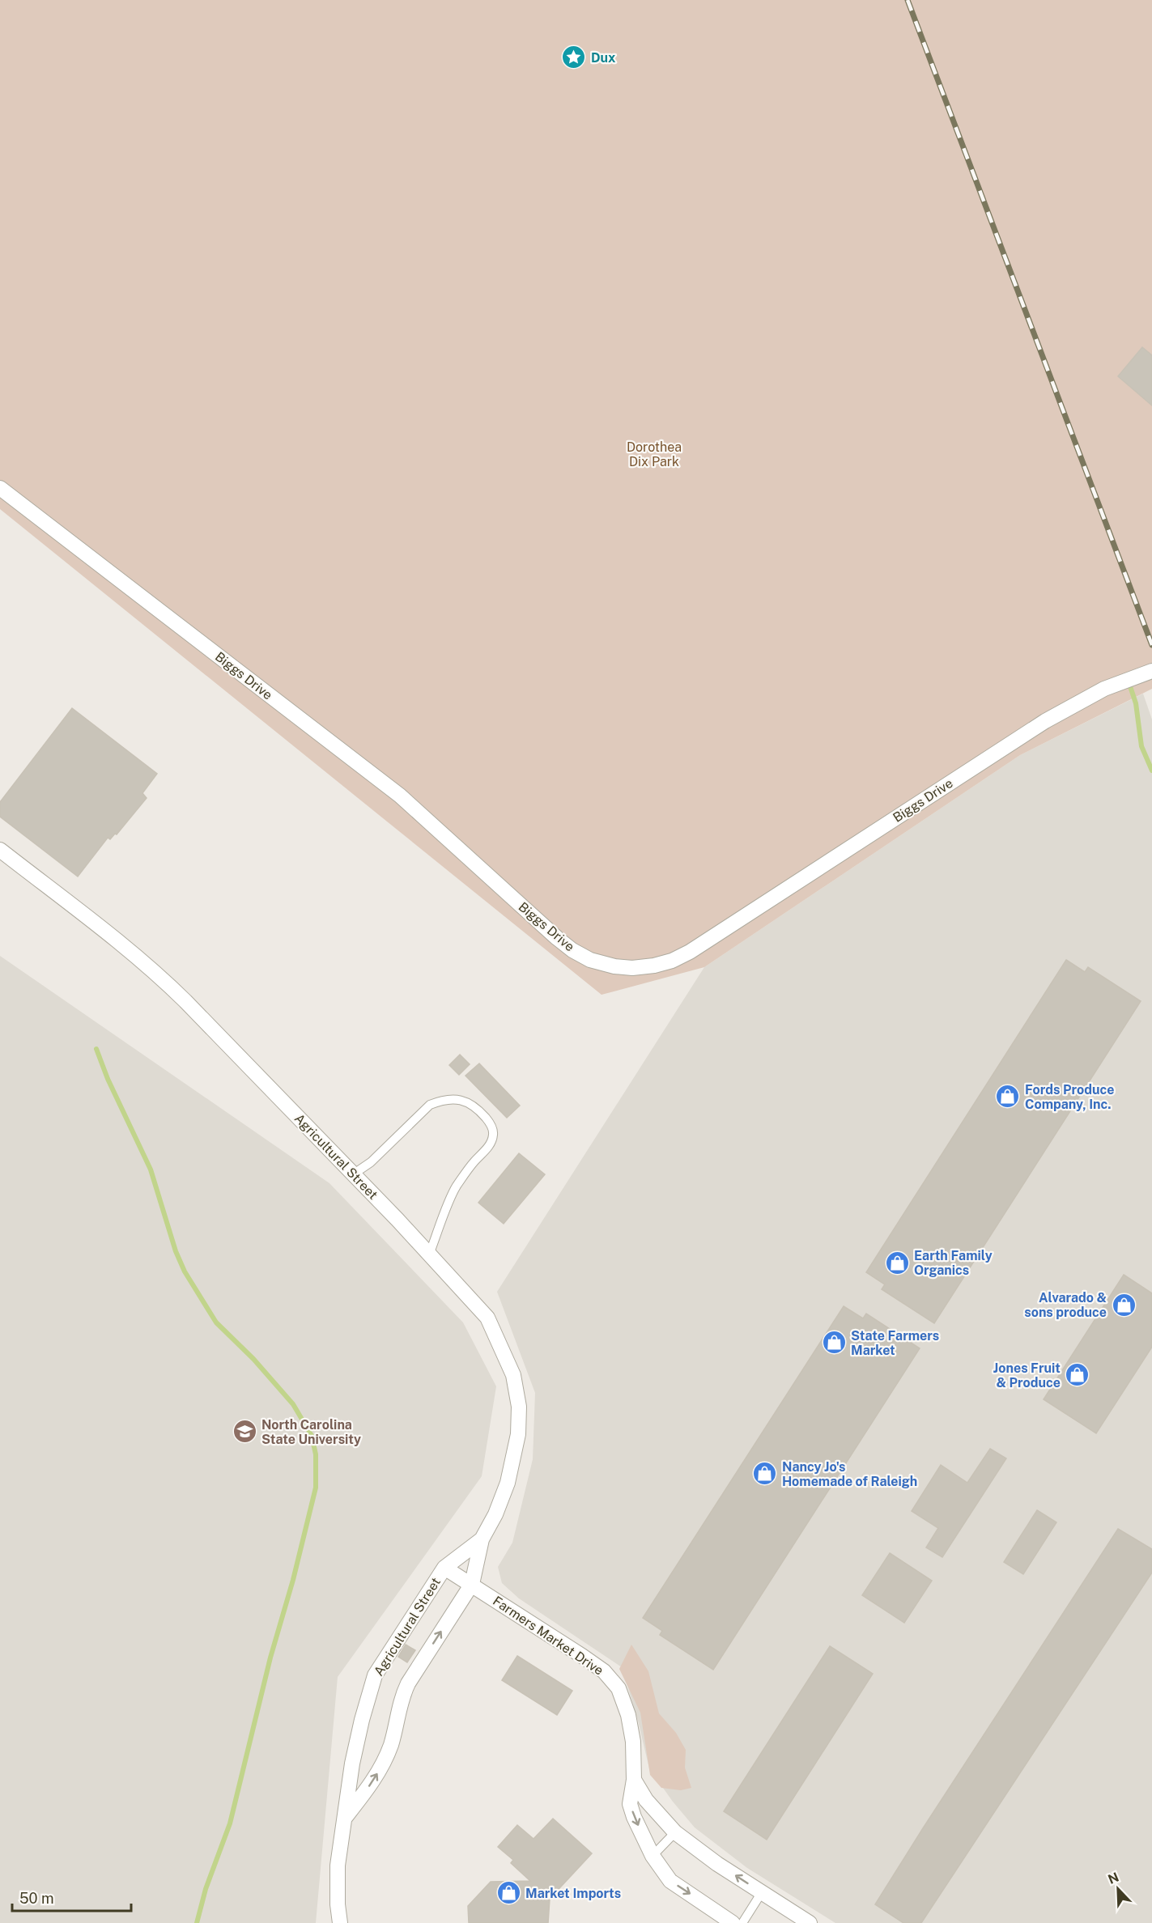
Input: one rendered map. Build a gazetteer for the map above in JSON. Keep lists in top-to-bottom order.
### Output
{
  "streets": {
    "street": ["Biggs Drive", "Agricultural Street", "Farmers Market Drive"]
  },
  "crossings": [
    ["Agricultural Street", "Farmers Market Drive"]
  ],
  "parks": ["Dorothea Dix Park"],
  "places": {
    "place": ["Dux"],
    "shop": [
      "Fords Produce Company, Inc.",
      "Earth Family Organics",
      "Alvarado & sons produce",
      "State Farmers Market",
      "Jones Fruit & Produce",
      "Nancy Jo's Homemade of Raleigh",
      "Market Imports"
    ],
    "school or university": ["North Carolina State University"]
  },
  "scale_bar": "50 m",
  "north": "top left"
}
